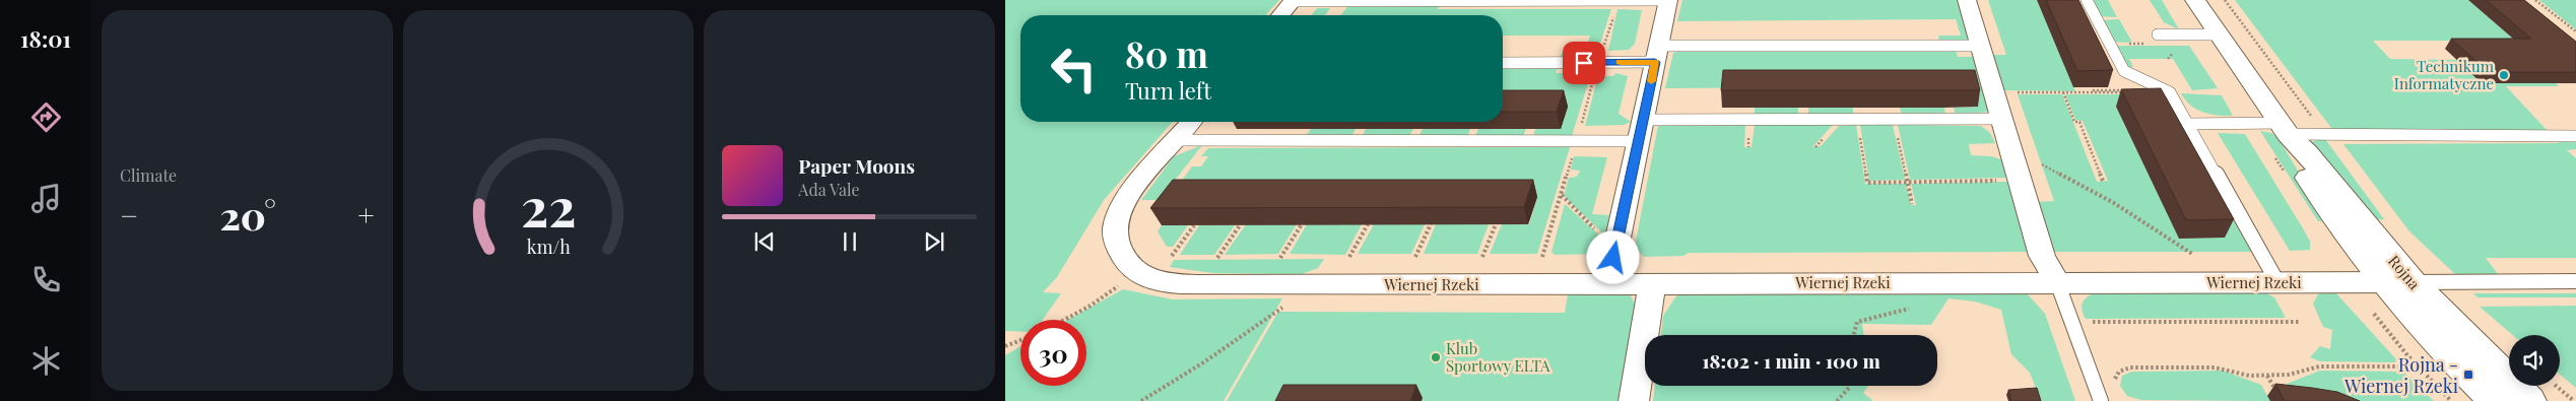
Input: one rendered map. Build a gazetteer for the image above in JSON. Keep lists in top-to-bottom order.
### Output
{
  "streets": {
    "street": ["Rojna", "Wiernej Rzeki"]
  },
  "crossings": [
    ["Rojna", "Wiernej Rzeki"]
  ],
  "places": {
    "other": ["Technikum Informatyczne", "Klub Sportowy ELTA"],
    "transit": ["Rojna - Wiernej Rzeki"]
  },
  "page": {
    "tabs": "18:01",
    "tile": "Climate",
    "turn": ["80 m", "Turn left"],
    "song": ["Paper Moons", "Ada Vale"],
    "heat": ["−", "20°", "+"],
    "limit": "30",
    "trip": "18:02 · 1 min · 100 m",
    "gauge": ["22", "km/h"]
  }
}
